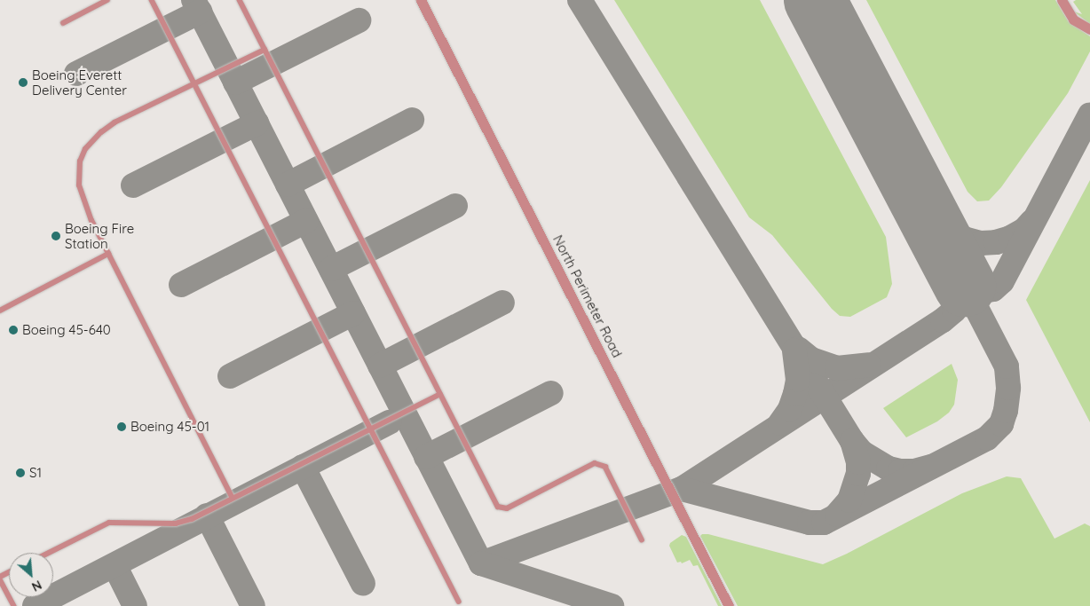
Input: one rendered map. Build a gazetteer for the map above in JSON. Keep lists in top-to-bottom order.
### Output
{
  "streets": {
    "street": ["North Perimeter Road"]
  },
  "places": [
    "Boeing Everett Delivery Center",
    "Boeing Fire Station",
    "Boeing 45-640",
    "Boeing 45-01",
    "S1"
  ],
  "north": "bottom right"
}
